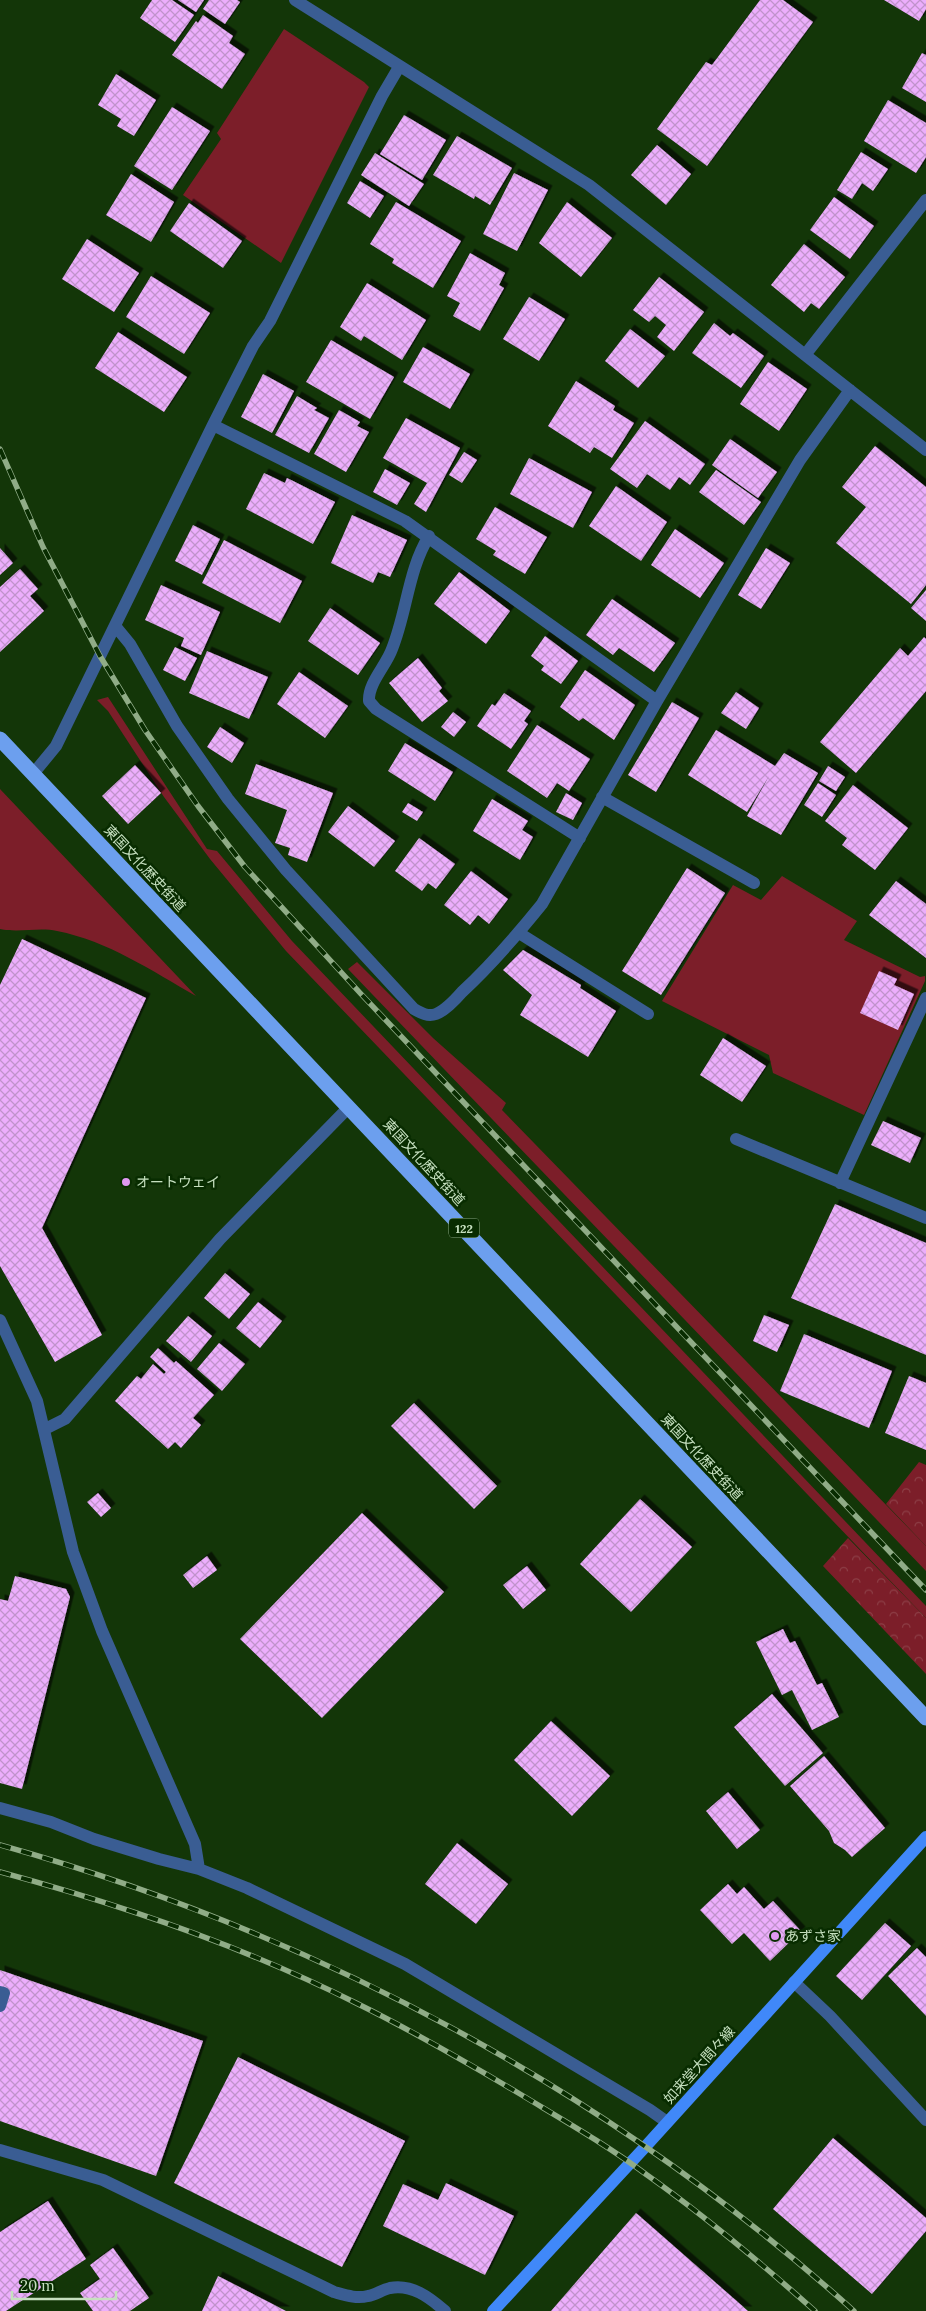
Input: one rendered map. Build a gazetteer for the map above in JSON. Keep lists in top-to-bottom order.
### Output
{
  "streets": {
    "highway": ["東国文化歴史街道", "122"],
    "main road": ["如来堂大間々線"]
  },
  "places": ["オートウェイ", "あずさ家"],
  "scale_bar": "20 m"
}
